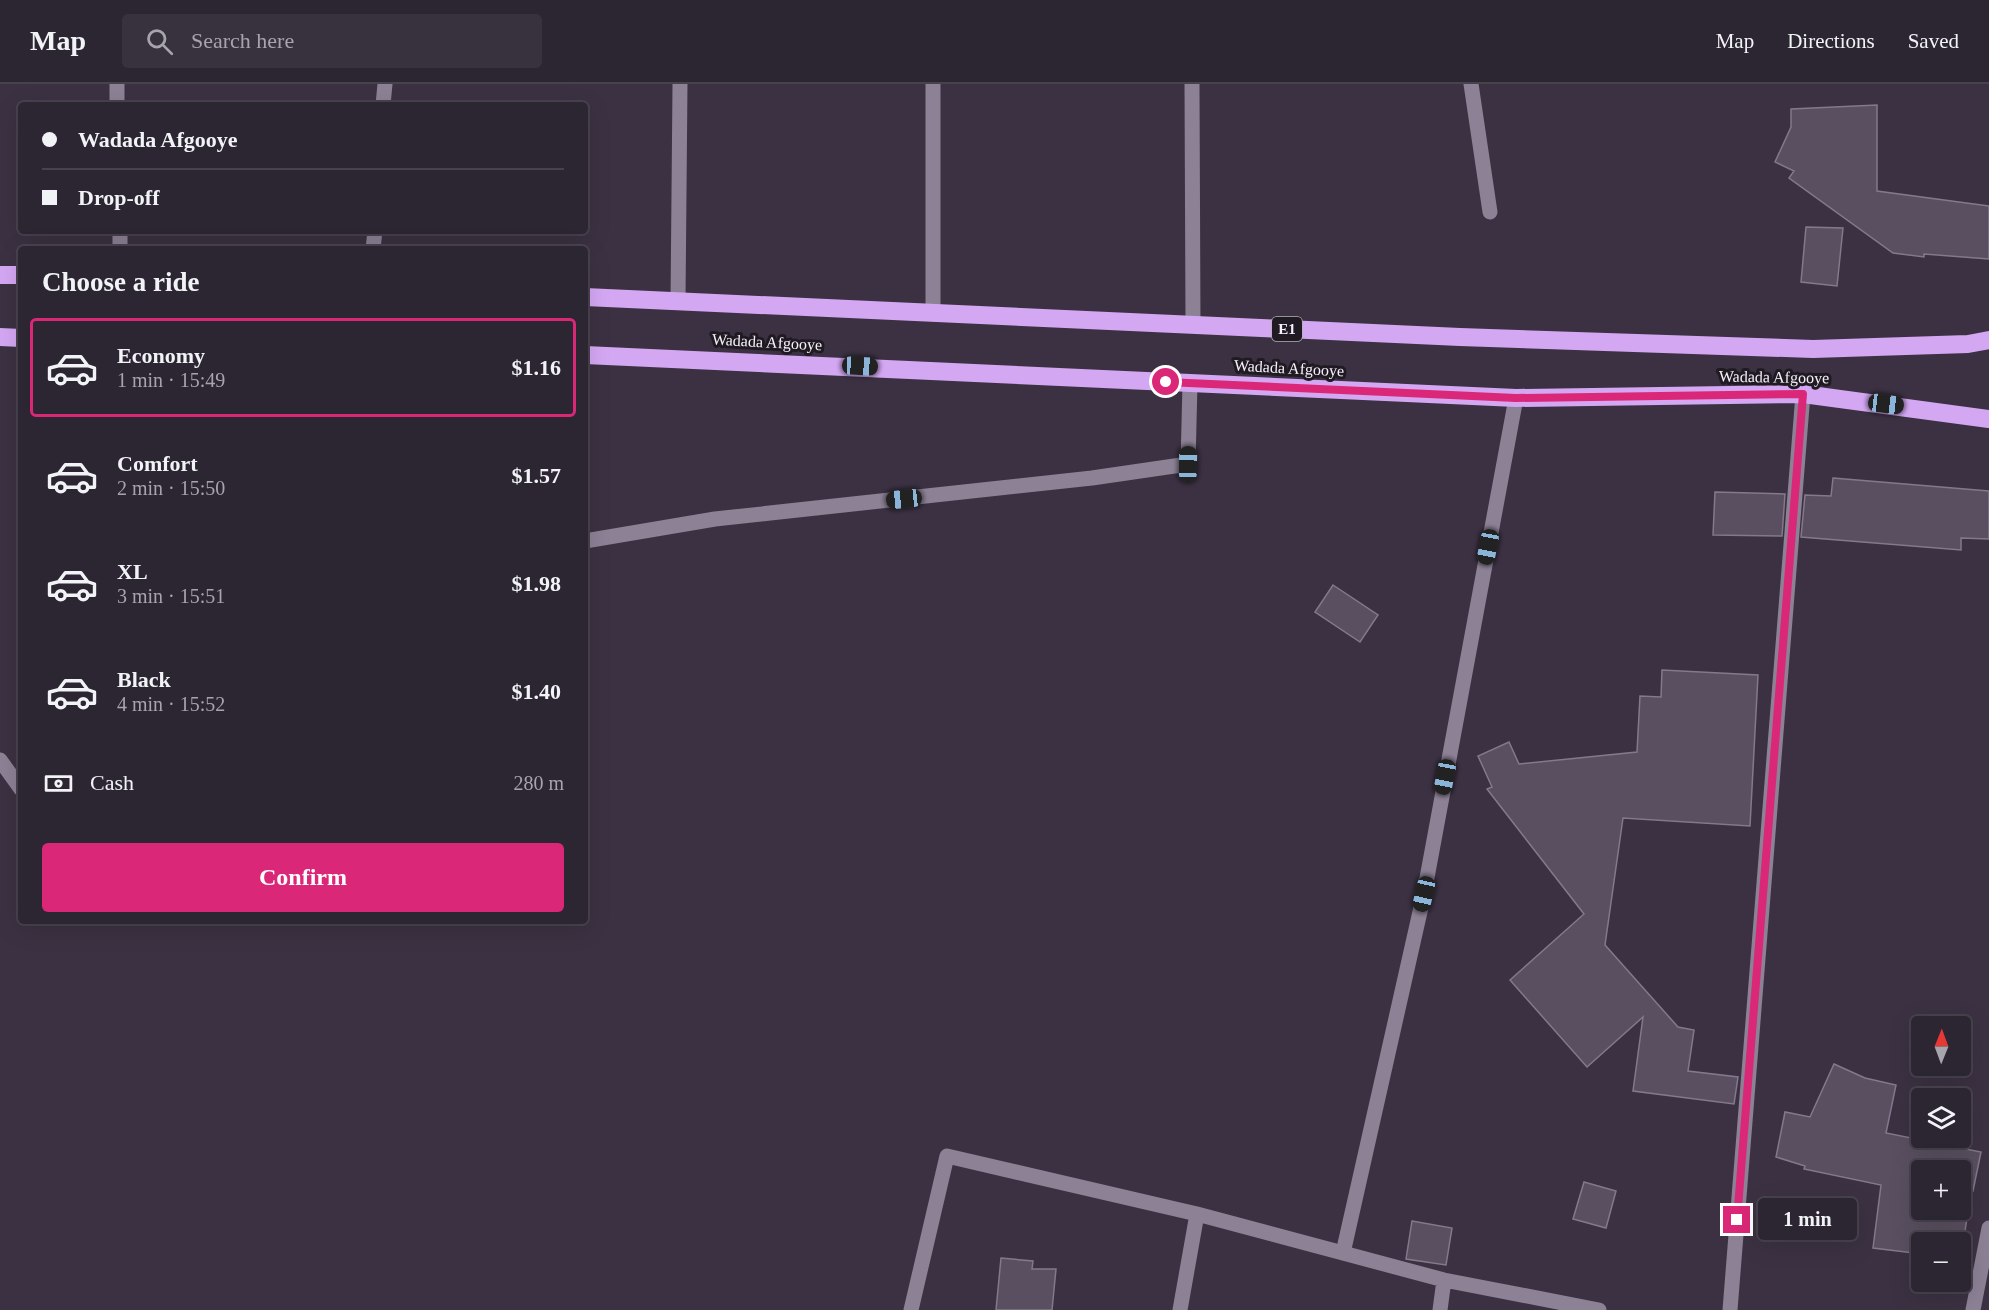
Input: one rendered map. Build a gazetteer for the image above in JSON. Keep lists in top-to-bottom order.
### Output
{
  "streets": {
    "highway": ["E1", "Wadada Afgooye"]
  },
  "north": "top",
  "page": {
    "header": "Map",
    "search": "Search here",
    "nav": ["Map", "Directions", "Saved"],
    "banner": ["Wadada Afgooye", "Drop-off"],
    "heading": "Choose a ride",
    "list": [
      {
        "name": "Economy",
        "note": "1 min · 15:49",
        "value": "$1.16"
      },
      {
        "name": "Comfort",
        "note": "2 min · 15:50",
        "value": "$1.57"
      },
      {
        "name": "XL",
        "note": "3 min · 15:51",
        "value": "$1.98"
      },
      {
        "name": "Black",
        "note": "4 min · 15:52",
        "value": "$1.40"
      }
    ],
    "pay": ["Cash", "280 m"],
    "buttons": "Confirm",
    "map_buttons": ["+", "−"],
    "bubble": "1 min"
  }
}
